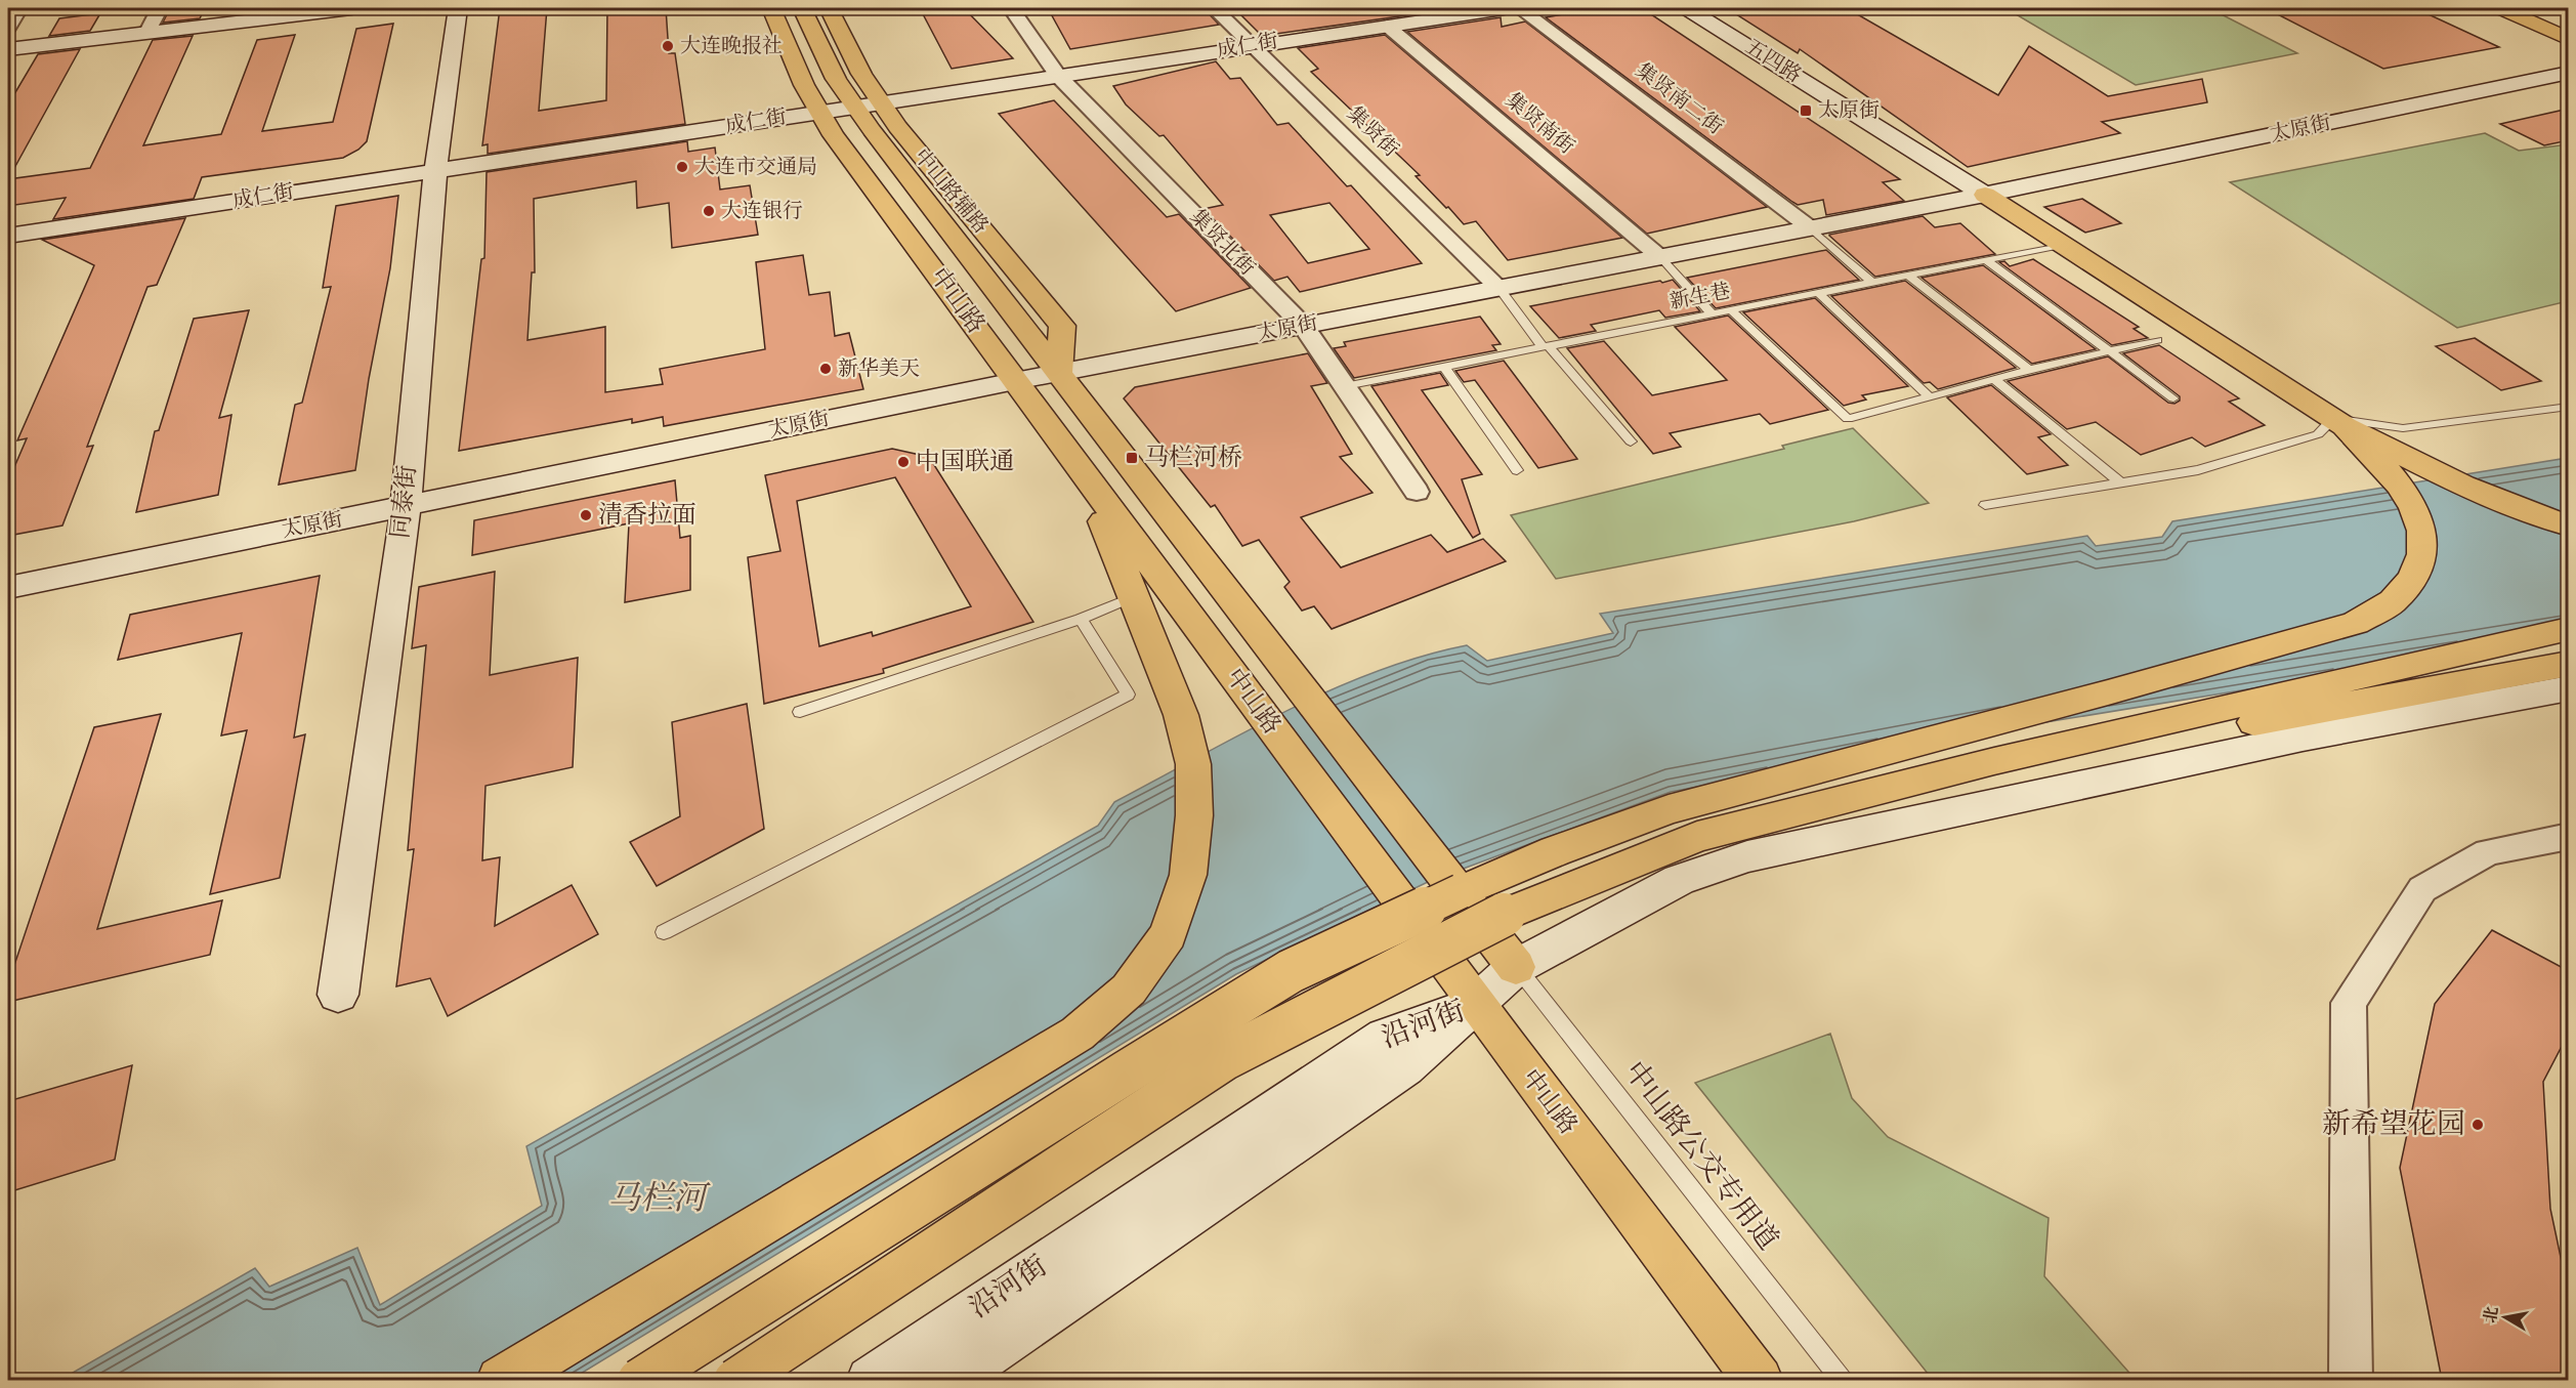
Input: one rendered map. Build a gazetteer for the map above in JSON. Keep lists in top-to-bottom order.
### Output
{
  "streets": {
    "main road": ["中山路辅路", "中山路"],
    "street": [
      "成仁街",
      "五四路",
      "集贤南二街",
      "集贤南街",
      "太原街",
      "集贤街",
      "集贤北街",
      "同泰街",
      "沿河街"
    ],
    "lane": ["新生巷", "中山路公交专用道"]
  },
  "crossings": [
    ["成仁街", "集贤南街"],
    ["成仁街", "集贤街"],
    ["成仁街", "中山路辅路"],
    ["成仁街", "集贤北街"],
    ["成仁街", "中山路"],
    ["成仁街", "同泰街"],
    ["五四路", "太原街"],
    ["集贤南二街", "太原街"],
    ["集贤南街", "太原街"],
    ["太原街", "集贤街"],
    ["太原街", "中山路辅路"],
    ["太原街", "集贤北街"],
    ["太原街", "中山路"],
    ["太原街", "同泰街"],
    ["中山路辅路", "中山路"],
    ["集贤北街", "新生巷"],
    ["中山路", "沿河街"],
    ["中山路", "中山路公交专用道"]
  ],
  "water": ["马栏河"],
  "places": {
    "other": [
      "大连晚报社",
      "大连市交通局",
      "大连银行",
      "新华美天",
      "中国联通",
      "清香拉面",
      "新希望花园"
    ],
    "transit": ["太原街", "马栏河桥"]
  },
  "north": "left"
}
